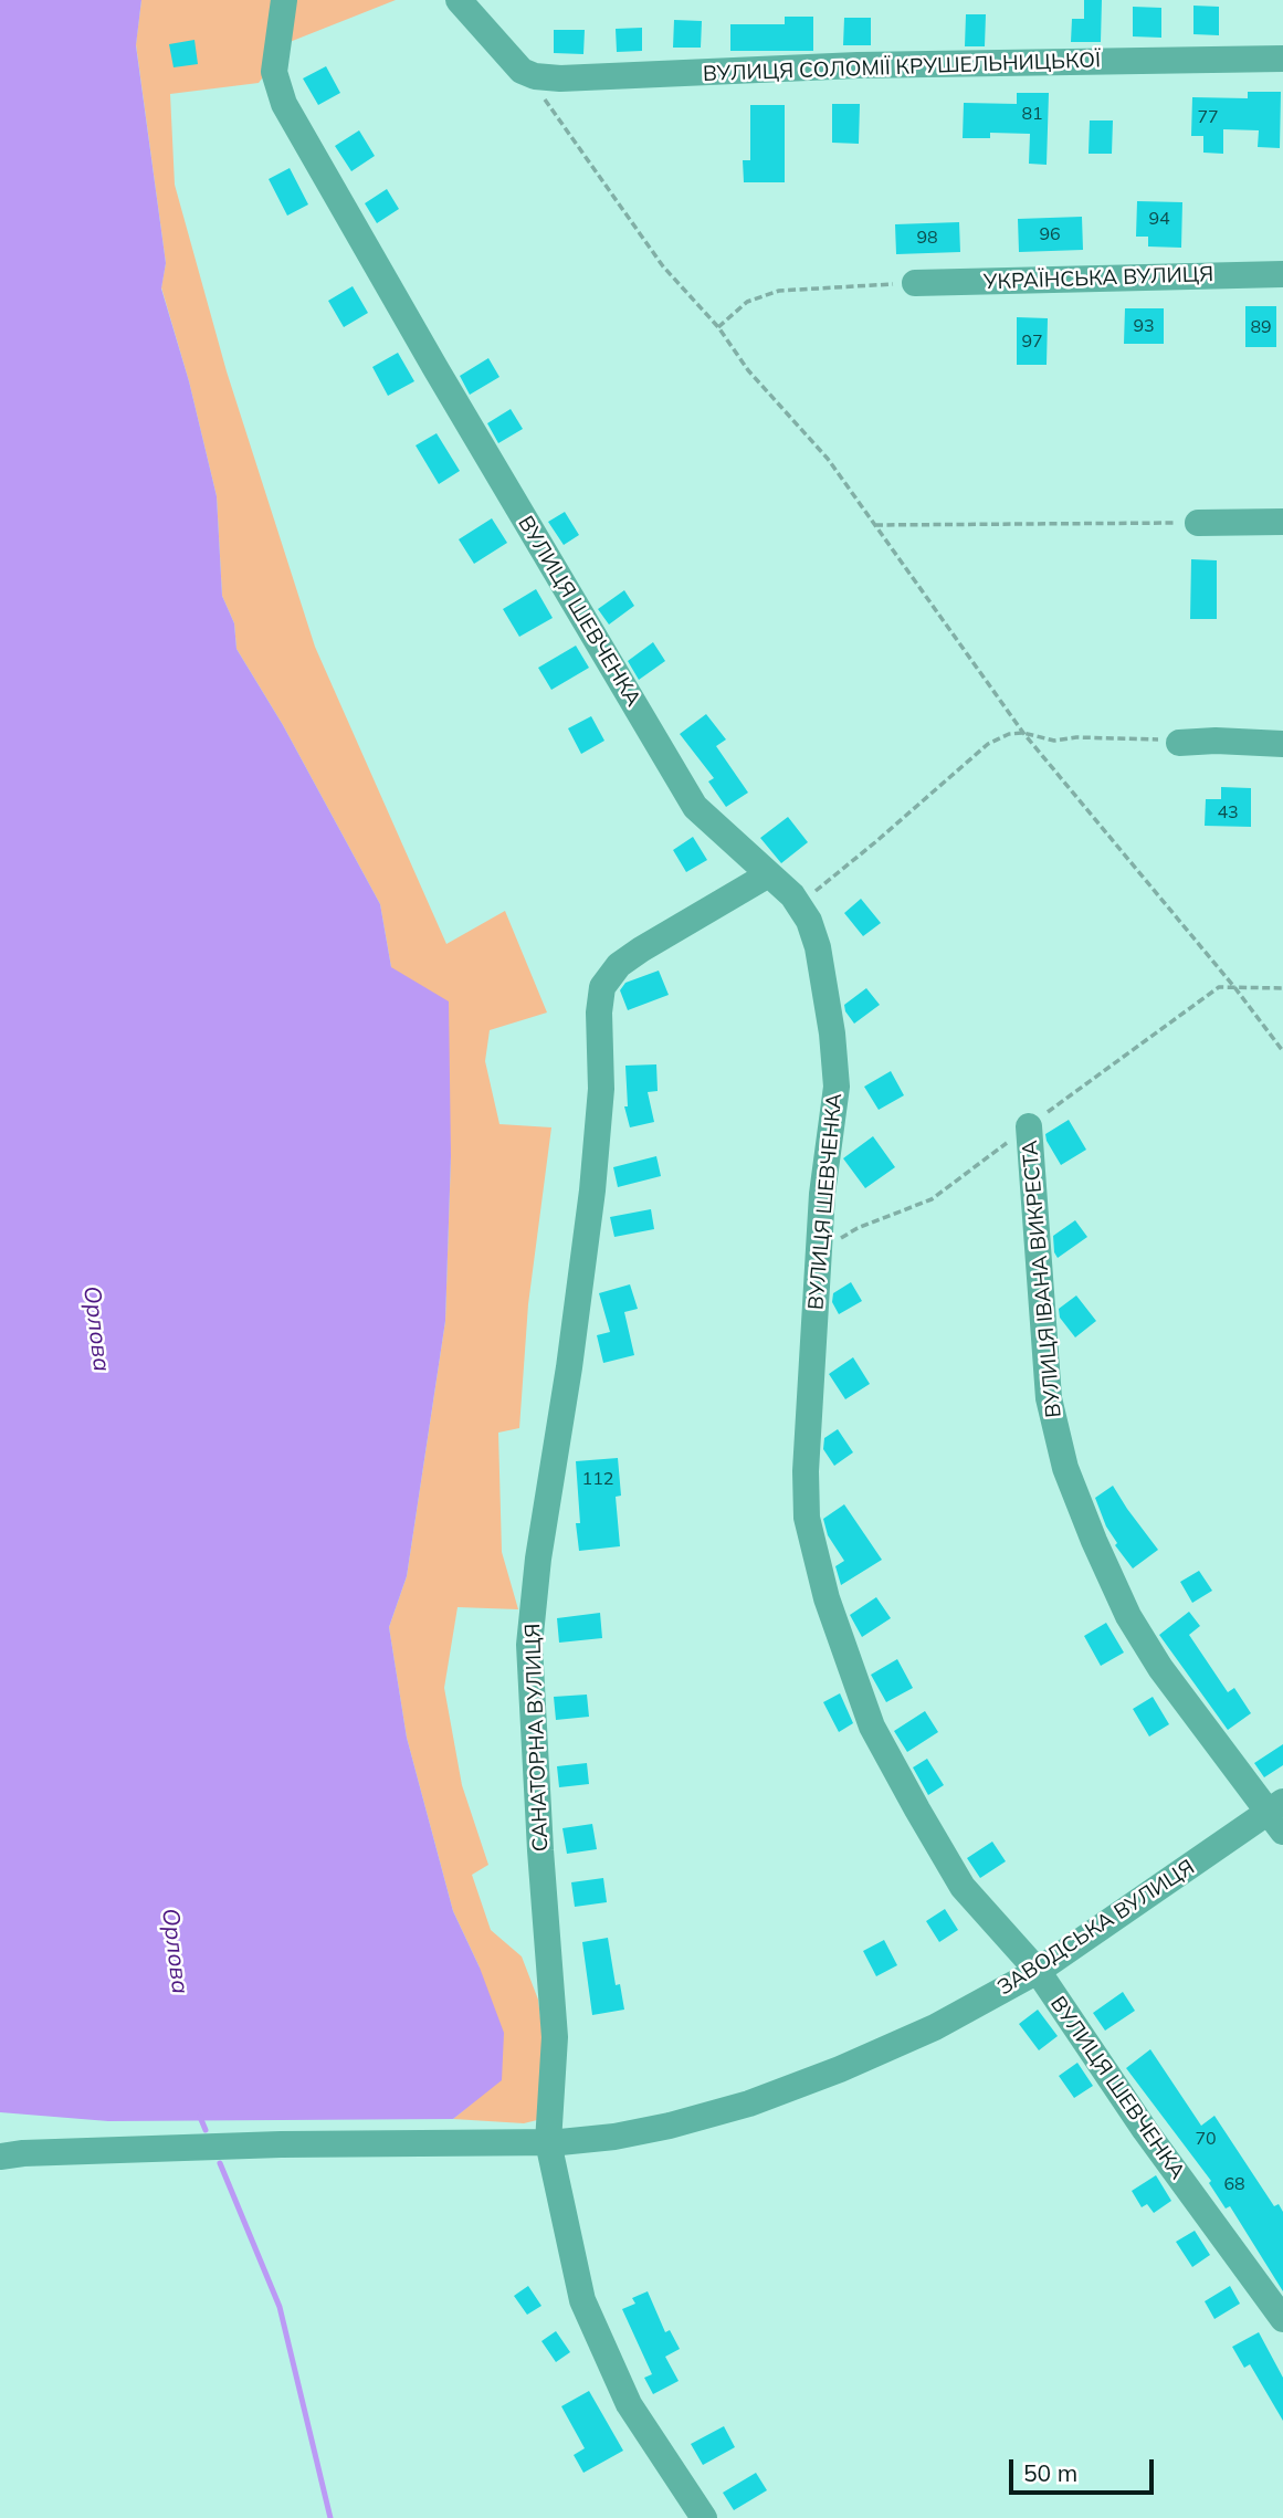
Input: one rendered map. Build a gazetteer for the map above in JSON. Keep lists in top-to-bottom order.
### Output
{
  "streets": {
    "street": [
      "ВУЛИЦЯ СОЛОМІЇ КРУШЕЛЬНИЦЬКОЇ",
      "УКРАЇНСЬКА ВУЛИЦЯ",
      "ВУЛИЦЯ ШЕВЧЕНКА",
      "ВУЛИЦЯ ІВАНА ВИКРЕСТА",
      "САНАТОРНА ВУЛИЦЯ",
      "ЗАВОДСЬКА ВУЛИЦЯ"
    ]
  },
  "crossings": [
    ["ВУЛИЦЯ ШЕВЧЕНКА", "САНАТОРНА ВУЛИЦЯ"],
    ["ВУЛИЦЯ ШЕВЧЕНКА", "ЗАВОДСЬКА ВУЛИЦЯ"],
    ["ВУЛИЦЯ ІВАНА ВИКРЕСТА", "ЗАВОДСЬКА ВУЛИЦЯ"],
    ["САНАТОРНА ВУЛИЦЯ", "ЗАВОДСЬКА ВУЛИЦЯ"]
  ],
  "water": ["Орлова"],
  "house_numbers": [
    "81",
    "77",
    "94",
    "96",
    "98",
    "93",
    "89",
    "97",
    "43",
    "112",
    "70",
    "68"
  ],
  "scale_bar": "50 m"
}
